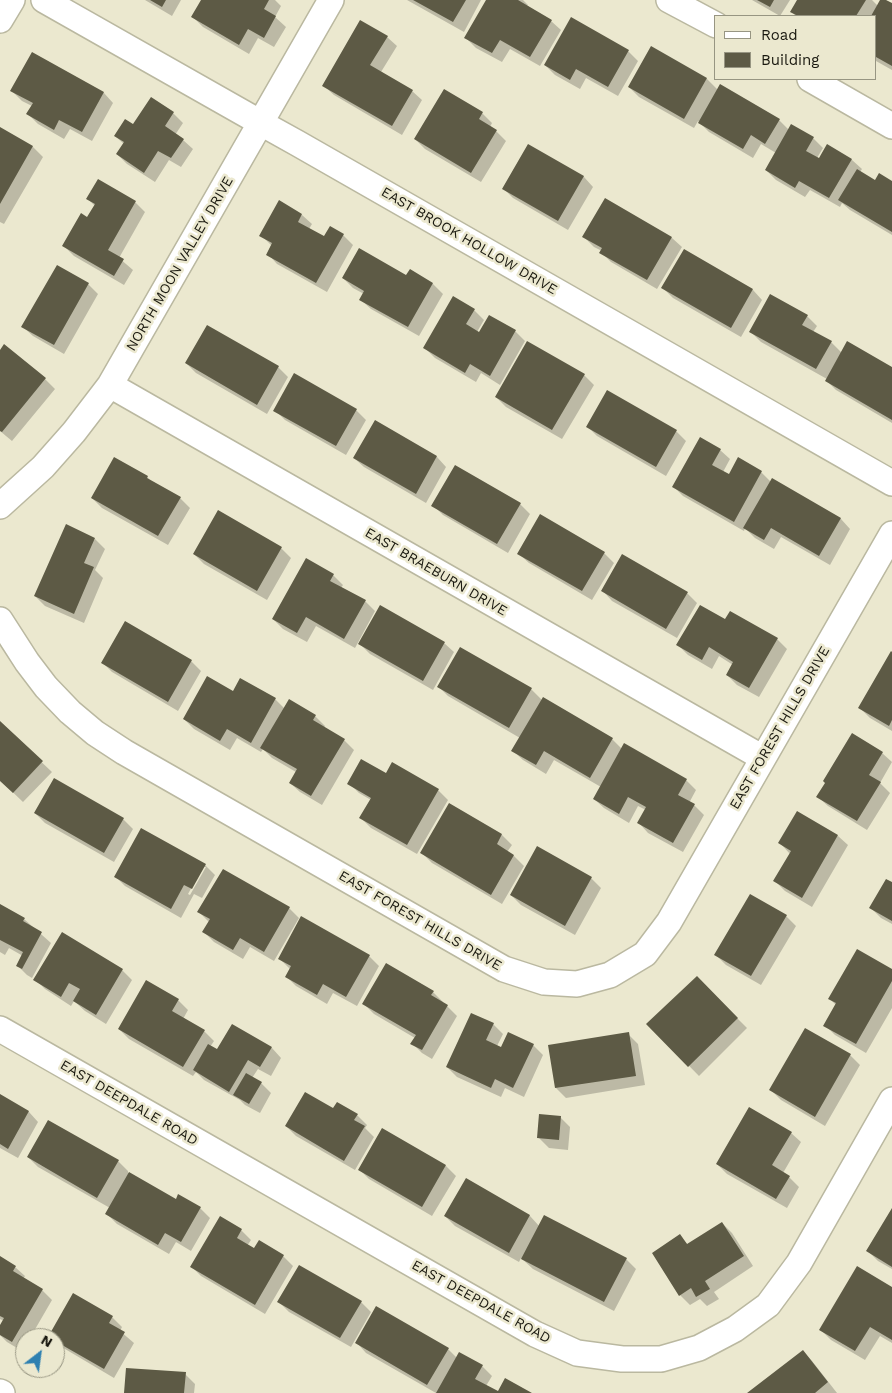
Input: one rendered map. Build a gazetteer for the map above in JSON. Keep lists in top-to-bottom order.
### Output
{
  "streets": {
    "street": [
      "EAST BROOK HOLLOW DRIVE",
      "NORTH MOON VALLEY DRIVE",
      "EAST BRAEBURN DRIVE",
      "EAST FOREST HILLS DRIVE",
      "EAST DEEPDALE ROAD"
    ]
  },
  "crossings": [
    ["EAST BROOK HOLLOW DRIVE", "NORTH MOON VALLEY DRIVE"],
    ["NORTH MOON VALLEY DRIVE", "EAST BRAEBURN DRIVE"],
    ["EAST BRAEBURN DRIVE", "EAST FOREST HILLS DRIVE"]
  ],
  "legend": ["Road", "Building"],
  "north": "top right"
}
